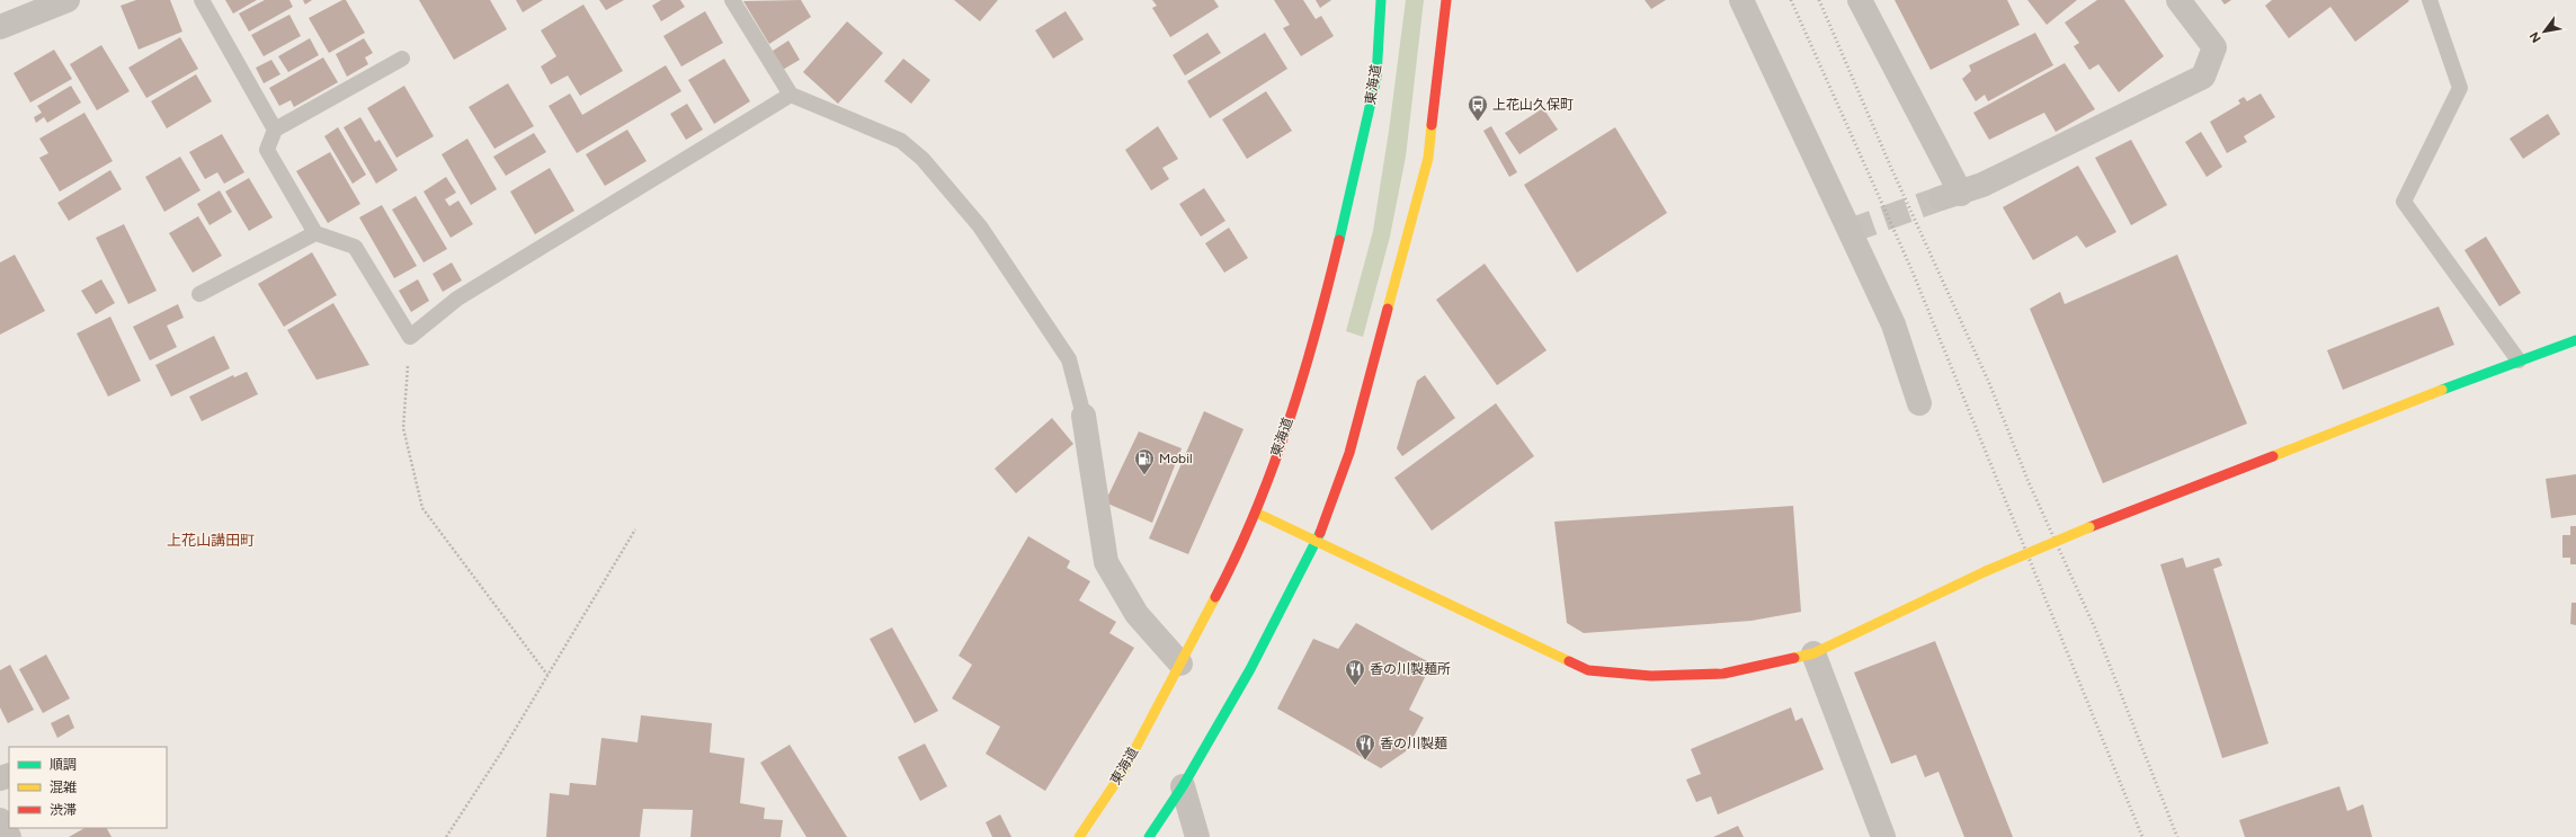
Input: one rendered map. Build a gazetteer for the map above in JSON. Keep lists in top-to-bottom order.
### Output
{
  "streets": {
    "main road": ["東海道"]
  },
  "districts": ["上花山講田町"],
  "places": {
    "bus stop": ["上花山久保町"],
    "fuel station": ["Mobil"],
    "restaurant": ["香の川製麺所", "香の川製麺"]
  },
  "legend": ["順調", "混雑", "渋滞"],
  "north": "bottom left"
}
